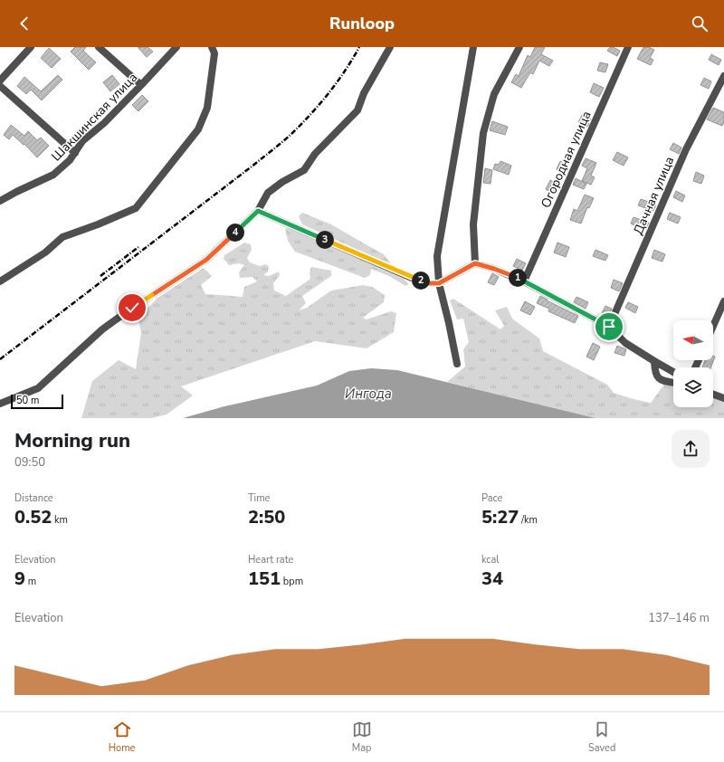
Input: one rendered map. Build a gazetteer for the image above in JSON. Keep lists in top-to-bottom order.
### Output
{
  "streets": {
    "street": ["Шакшинская улица", "Огородная улица", "Дачная улица"]
  },
  "water": ["Ингода"],
  "scale_bar": "50 m",
  "north": "left",
  "page": {
    "header": "Runloop",
    "pins": [
      "4",
      "3",
      "1",
      "2"
    ],
    "scale": "50 m",
    "heading": ["Morning run", "09:50"],
    "stats": [
      ["Distance", "0.52 km"],
      ["Time", "2:50"],
      ["Pace", "5:27 /km"],
      ["Elevation", "9 m"],
      ["Heart rate", "151 bpm"],
      ["kcal", "34"]
    ],
    "chart": ["Elevation", "137–146 m"],
    "tabs": ["Home", "Map", "Saved"]
  }
}
